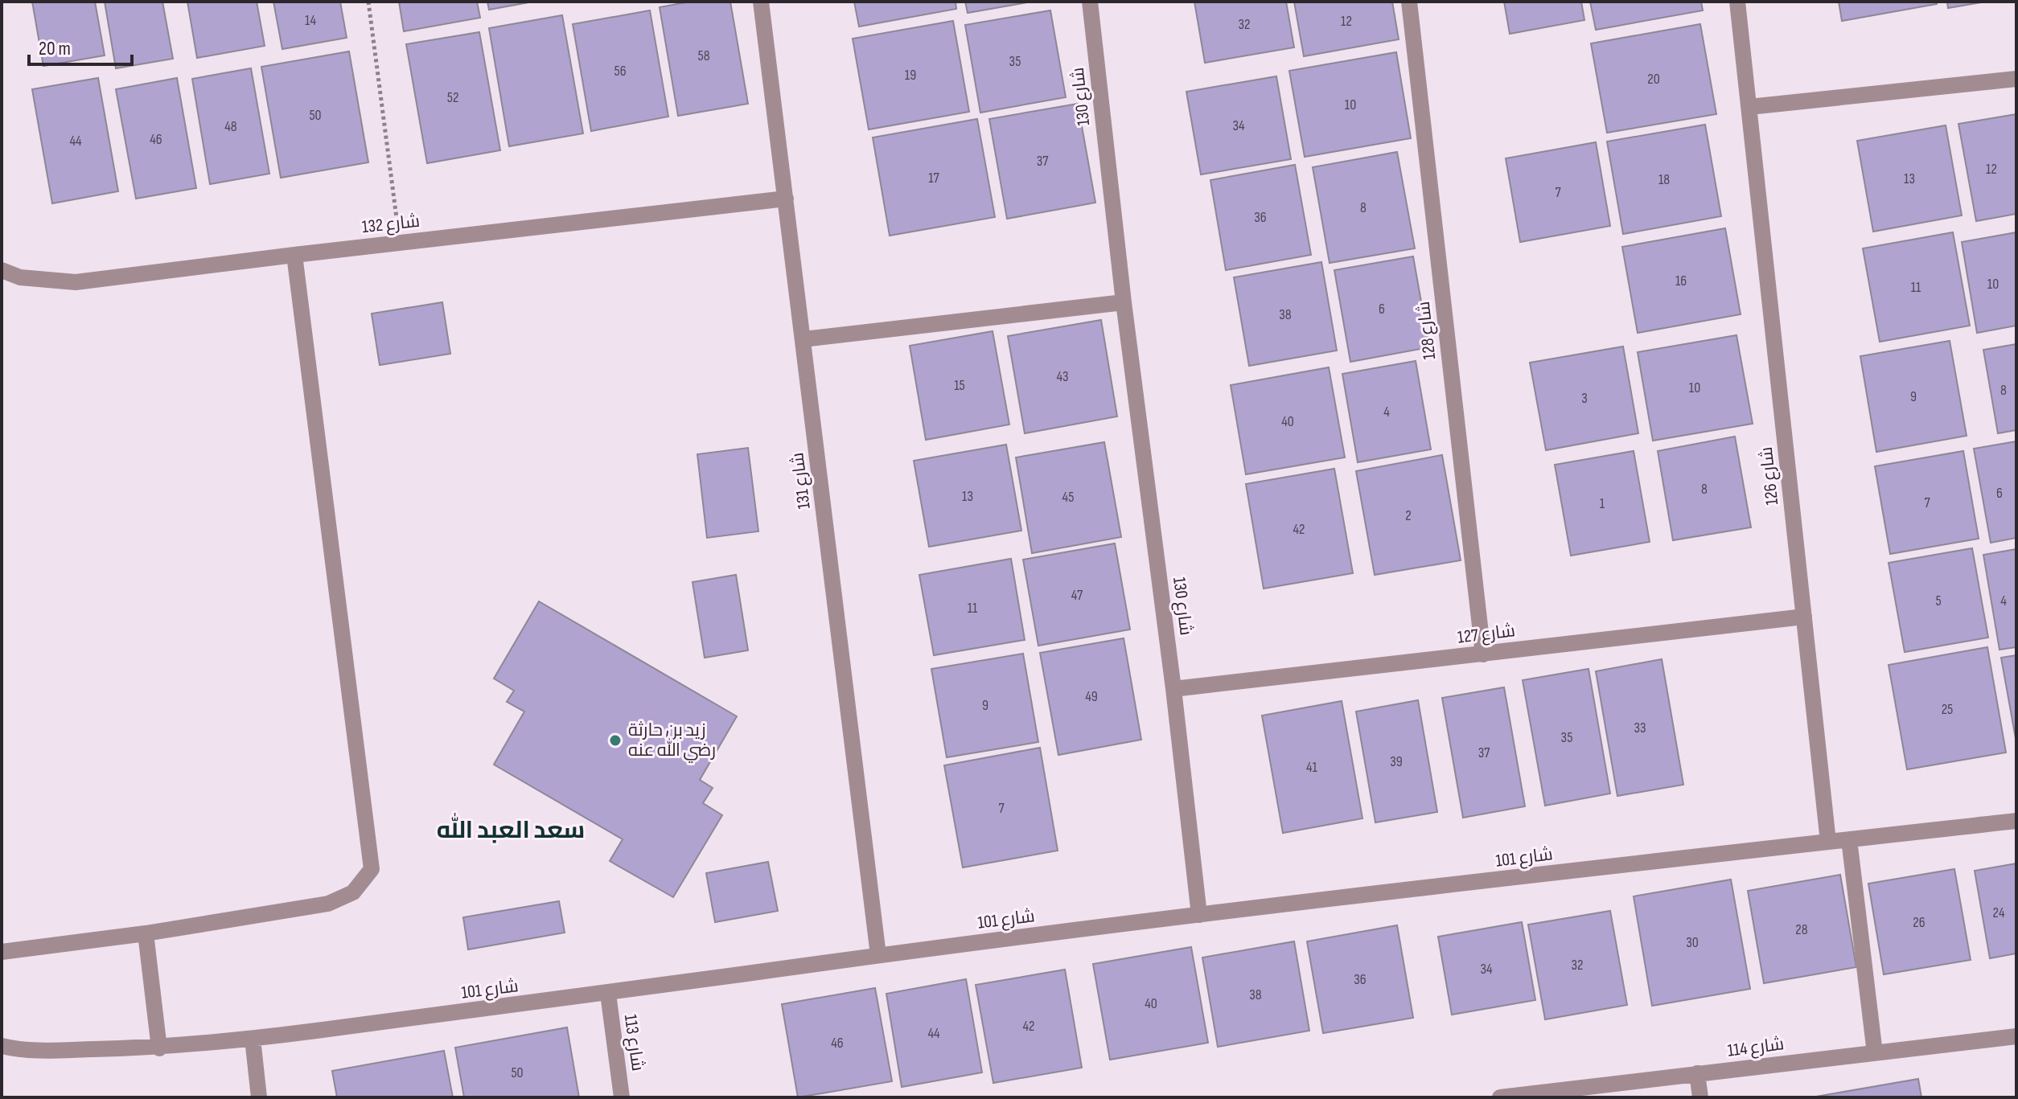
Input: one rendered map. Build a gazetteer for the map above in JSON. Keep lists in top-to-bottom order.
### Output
{
  "streets": {
    "street": [
      "شارع 130",
      "شارع 132",
      "شارع 128",
      "شارع 126",
      "شارع 131",
      "شارع 127",
      "شارع 101",
      "شارع 113",
      "شارع 114"
    ]
  },
  "crossings": [
    ["شارع 130", "شارع 127"],
    ["شارع 130", "شارع 101"],
    ["شارع 132", "شارع 131"],
    ["شارع 128", "شارع 127"],
    ["شارع 126", "شارع 127"],
    ["شارع 126", "شارع 101"],
    ["شارع 131", "شارع 101"],
    ["شارع 101", "شارع 113"]
  ],
  "districts": ["سعد العبد الله"],
  "places": ["زيد بن حارثة رضي الله عنه"],
  "house_numbers": [
    "14",
    "12",
    "32",
    "58",
    "35",
    "56",
    "19",
    "20",
    "52",
    "10",
    "50",
    "34",
    "48",
    "46",
    "44",
    "37",
    "12",
    "17",
    "13",
    "18",
    "7",
    "8",
    "36",
    "16",
    "10",
    "11",
    "6",
    "38",
    "43",
    "15",
    "10",
    "8",
    "9",
    "3",
    "4",
    "40",
    "8",
    "6",
    "13",
    "45",
    "7",
    "1",
    "2",
    "42",
    "47",
    "5",
    "4",
    "11",
    "49",
    "9",
    "25",
    "33",
    "35",
    "37",
    "39",
    "41",
    "7",
    "24",
    "26",
    "28",
    "30",
    "32",
    "34",
    "36",
    "38",
    "40",
    "42",
    "44",
    "46",
    "50"
  ],
  "scale_bar": "20 m"
}
